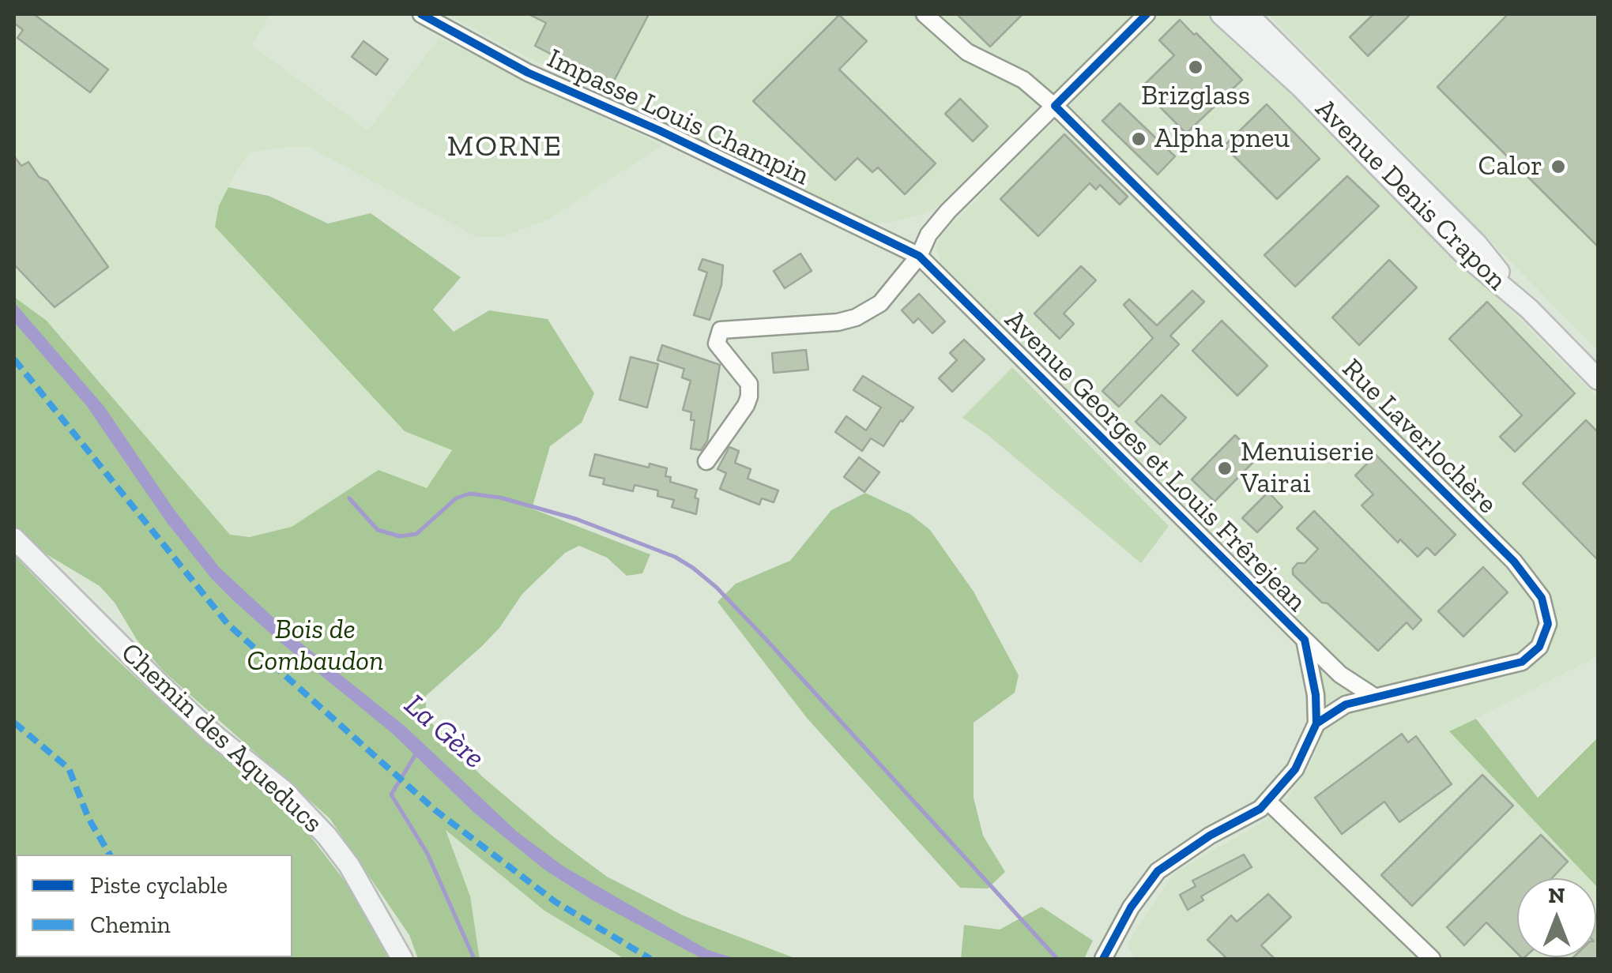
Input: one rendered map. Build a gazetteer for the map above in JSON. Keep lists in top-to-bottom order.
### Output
{
  "streets": {
    "main road": ["Avenue Denis Crapon", "Chemin des Aqueducs"],
    "street": ["Impasse Louis Champin", "Rue Laverlochère", "Avenue Georges et Louis Frêrejean"]
  },
  "crossings": [
    ["Impasse Louis Champin", "Avenue Georges et Louis Frêrejean"],
    ["Rue Laverlochère", "Avenue Georges et Louis Frêrejean"]
  ],
  "districts": ["MORNE"],
  "water": ["La Gère"],
  "parks": ["Bois de Combaudon"],
  "places": [
    "Brizglass",
    "Alpha pneu",
    "Calor",
    "Menuiserie Vairai"
  ],
  "legend": ["Piste cyclable", "Chemin"],
  "north": "top"
}
